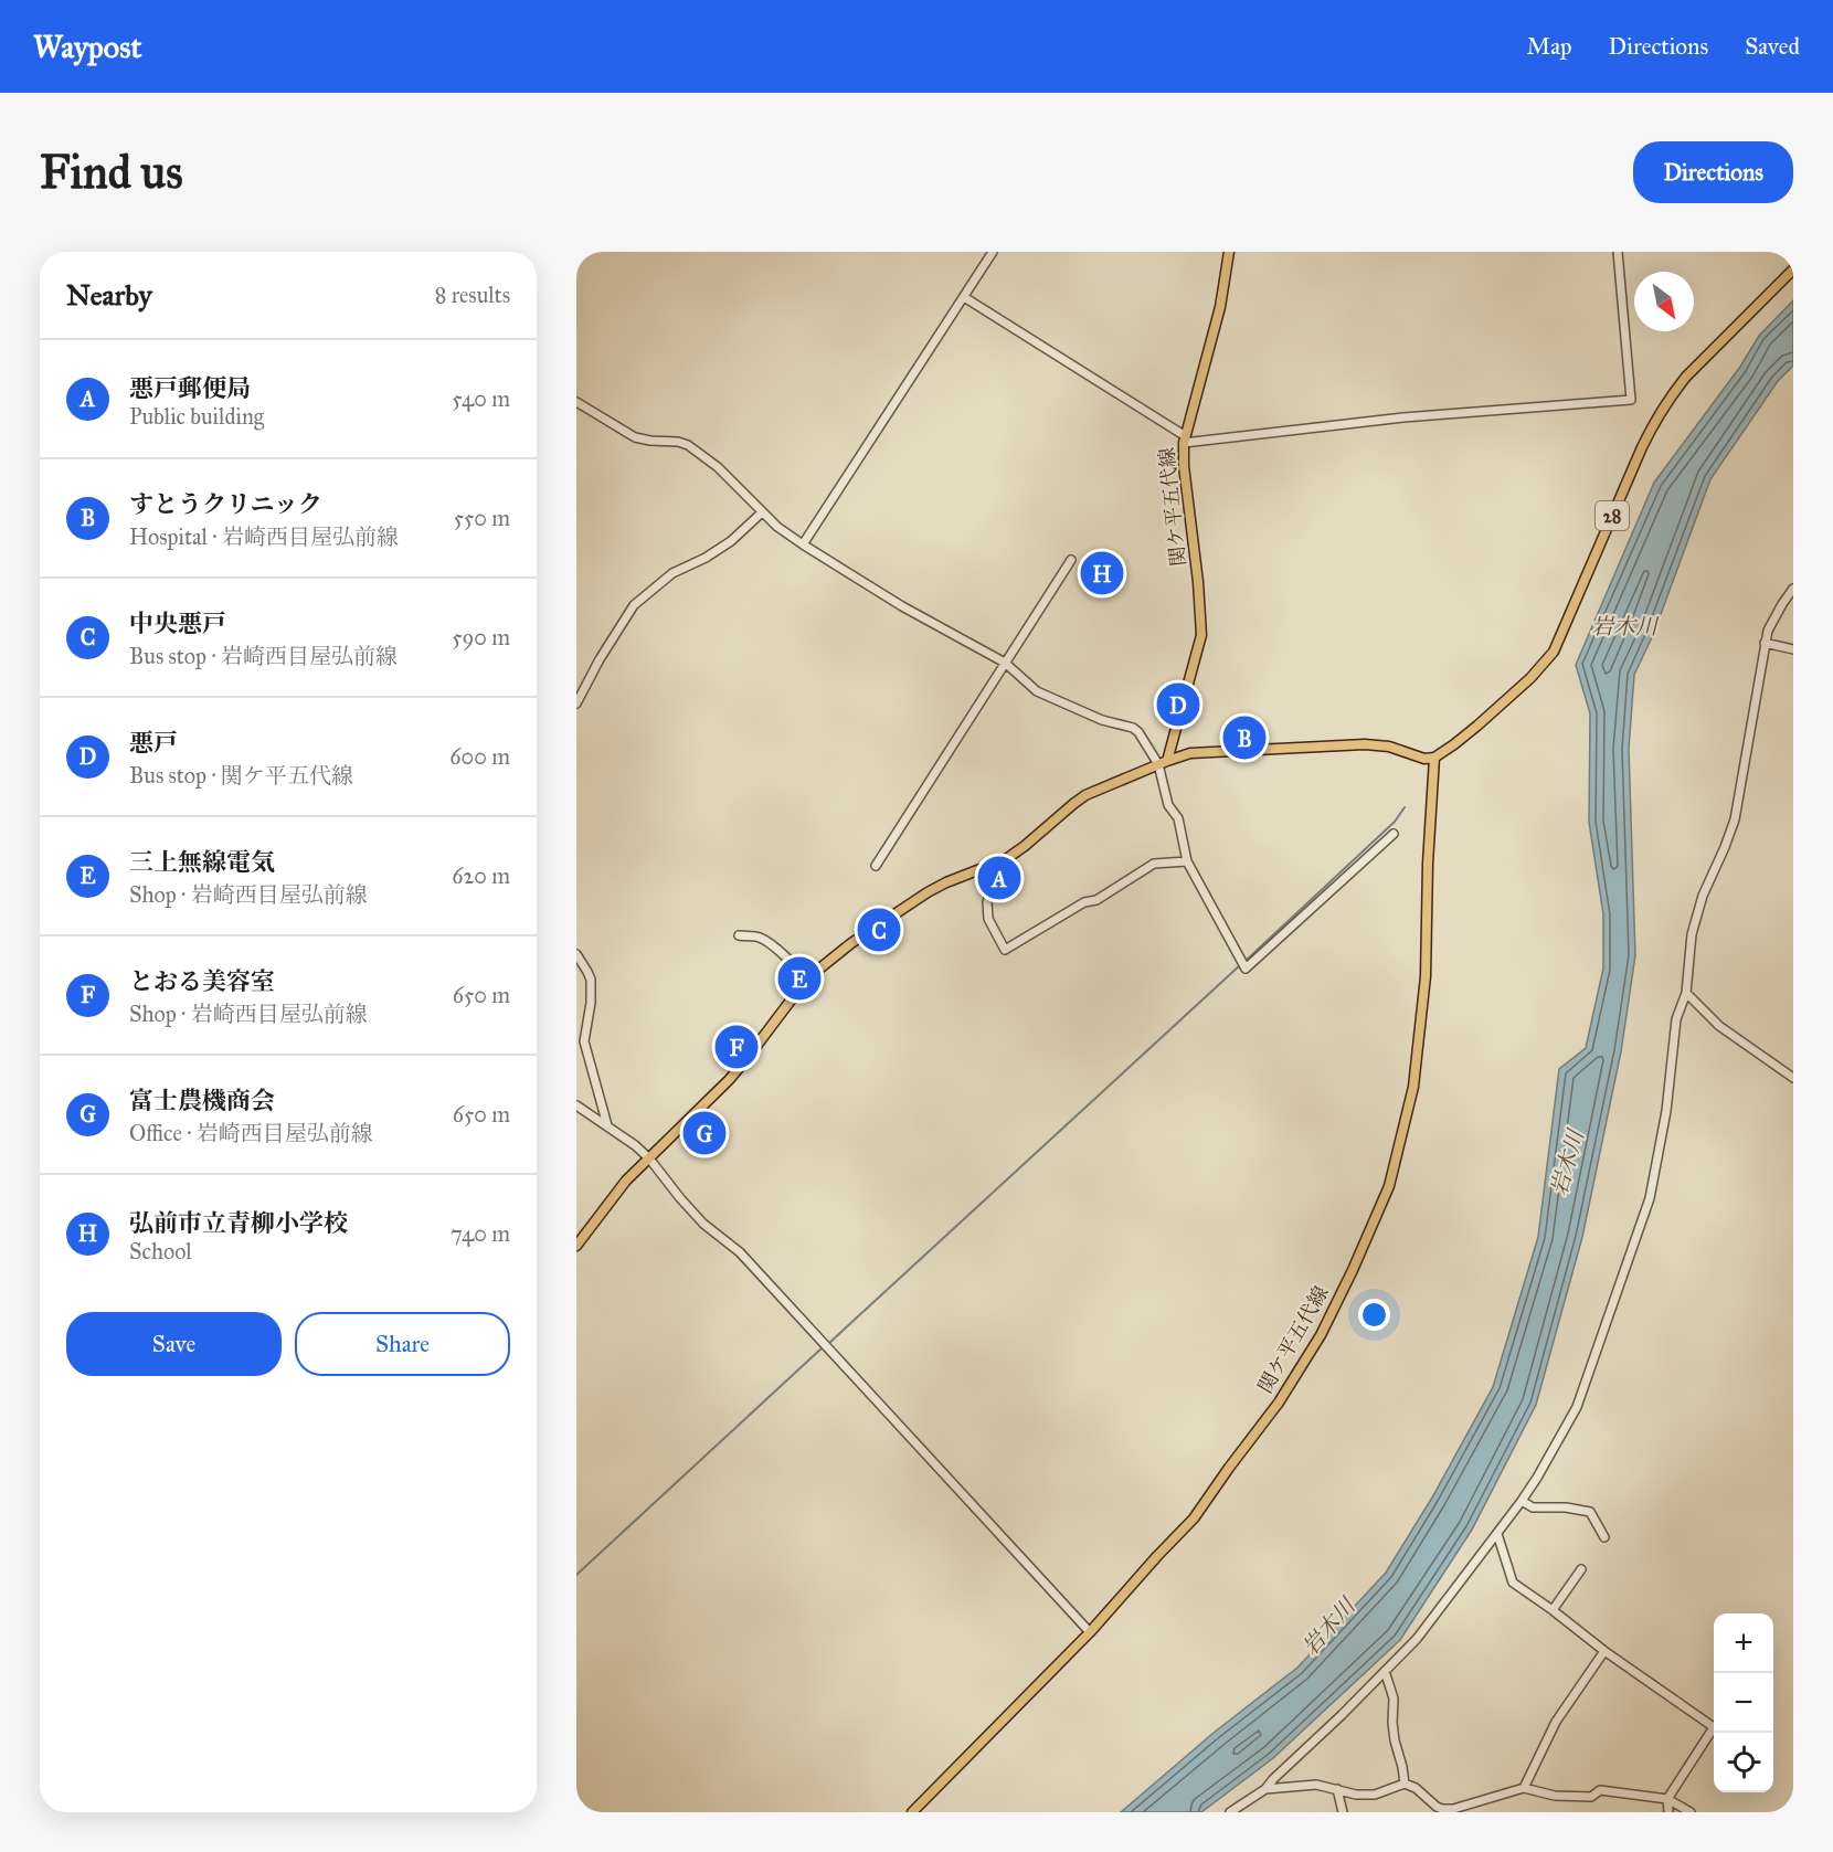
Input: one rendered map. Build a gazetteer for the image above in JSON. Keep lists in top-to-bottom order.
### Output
{
  "streets": {
    "main road": ["関ケ平五代線", "28"]
  },
  "crossings": [
    ["関ケ平五代線", "28"]
  ],
  "water": ["岩木川"],
  "north": "bottom right",
  "page": {
    "header": "Waypost",
    "nav": ["Map", "Directions", "Saved"],
    "buttons": [
      "Directions",
      ["Save", "Share"]
    ],
    "title": "Find us",
    "heading": ["Nearby", "8 results"],
    "list": [
      {
        "mark": "A",
        "name": "悪戸郵便局",
        "note": "Public building",
        "value": "540 m"
      },
      {
        "mark": "B",
        "name": "すとうクリニック",
        "note": "Hospital · 岩崎西目屋弘前線",
        "value": "550 m"
      },
      {
        "mark": "C",
        "name": "中央悪戸",
        "note": "Bus stop · 岩崎西目屋弘前線",
        "value": "590 m"
      },
      {
        "mark": "D",
        "name": "悪戸",
        "note": "Bus stop · 関ケ平五代線",
        "value": "600 m"
      },
      {
        "mark": "E",
        "name": "三上無線電気",
        "note": "Shop · 岩崎西目屋弘前線",
        "value": "620 m"
      },
      {
        "mark": "F",
        "name": "とおる美容室",
        "note": "Shop · 岩崎西目屋弘前線",
        "value": "650 m"
      },
      {
        "mark": "G",
        "name": "富士農機商会",
        "note": "Office · 岩崎西目屋弘前線",
        "value": "650 m"
      },
      {
        "mark": "H",
        "name": "弘前市立青柳小学校",
        "note": "School",
        "value": "740 m"
      }
    ],
    "pins": [
      "H",
      "D",
      "B",
      "A",
      "C",
      "E",
      "F",
      "G"
    ],
    "map_buttons": ["+", "−"]
  }
}
